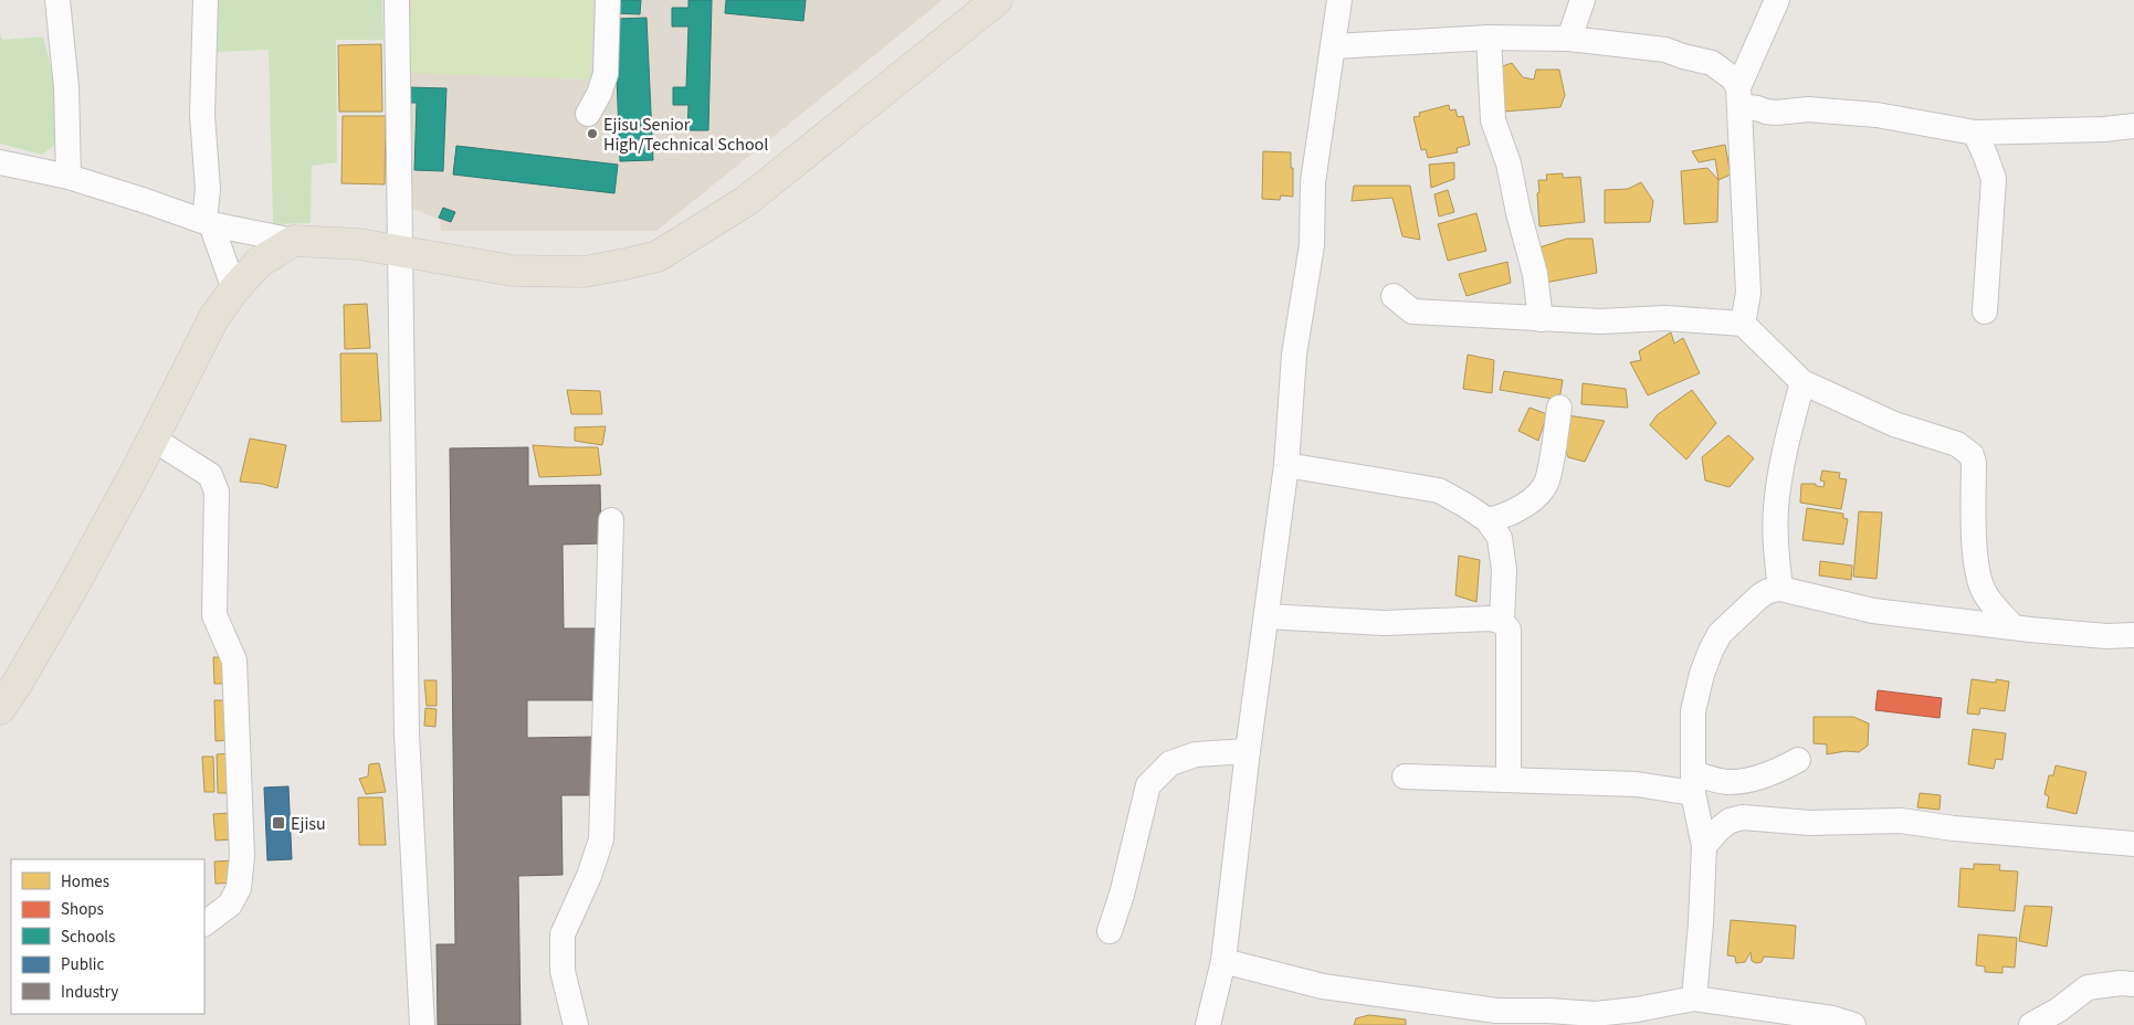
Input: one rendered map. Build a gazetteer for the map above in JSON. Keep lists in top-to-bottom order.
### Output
{
  "places": {
    "other": ["Ejisu Senior High/Technical School"],
    "transit": ["Ejisu"]
  },
  "legend": [
    "Homes",
    "Shops",
    "Schools",
    "Public",
    "Industry"
  ]
}
